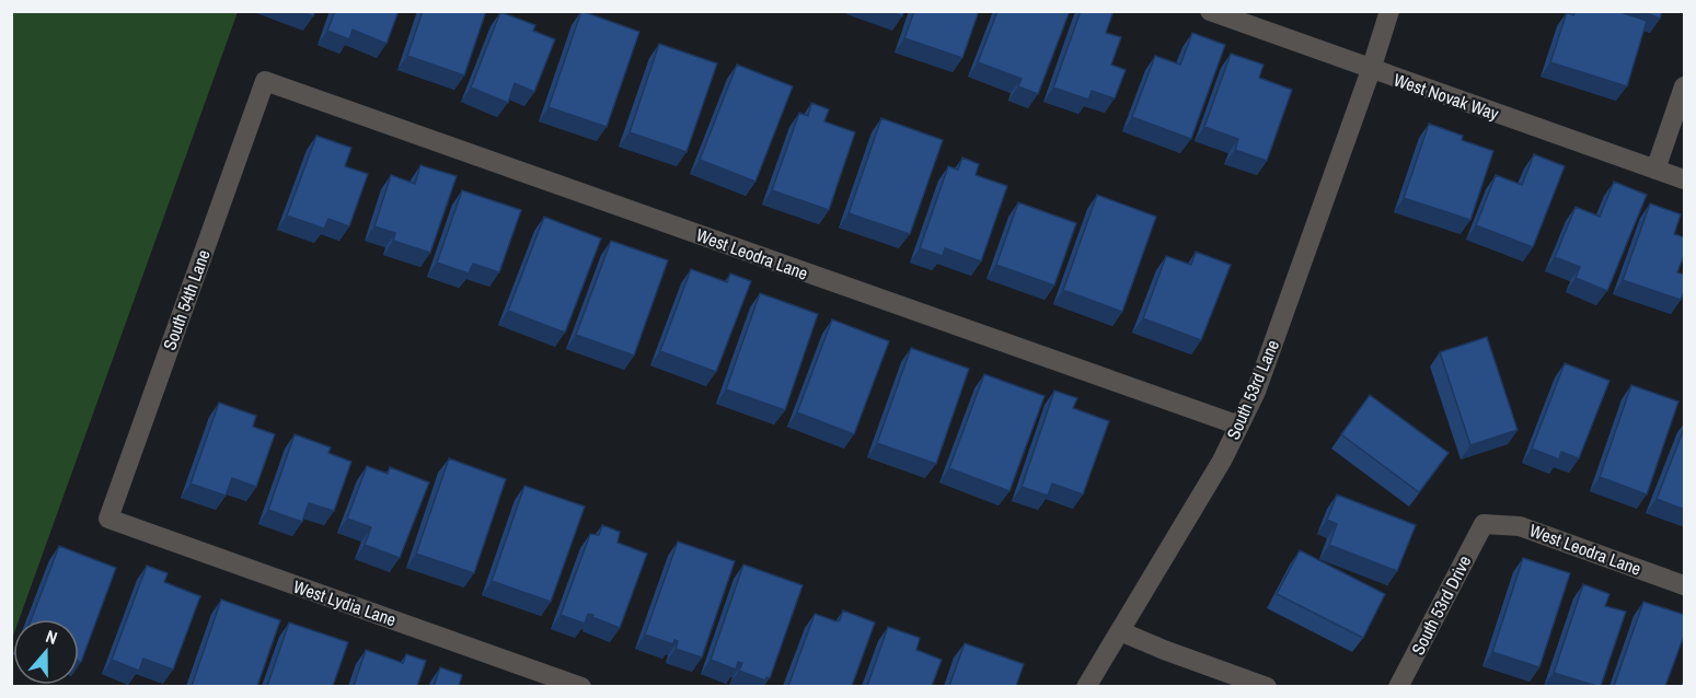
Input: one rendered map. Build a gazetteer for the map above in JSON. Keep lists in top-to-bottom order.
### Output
{
  "streets": {
    "street": [
      "West Novak Way",
      "West Leodra Lane",
      "South 54th Lane",
      "South 53rd Lane",
      "West Lydia Lane",
      "South 53rd Drive"
    ]
  },
  "crossings": [
    ["West Novak Way", "South 53rd Lane"],
    ["West Leodra Lane", "South 54th Lane"],
    ["West Leodra Lane", "South 53rd Lane"],
    ["West Leodra Lane", "South 53rd Drive"],
    ["South 54th Lane", "West Lydia Lane"]
  ],
  "north": "top"
}
